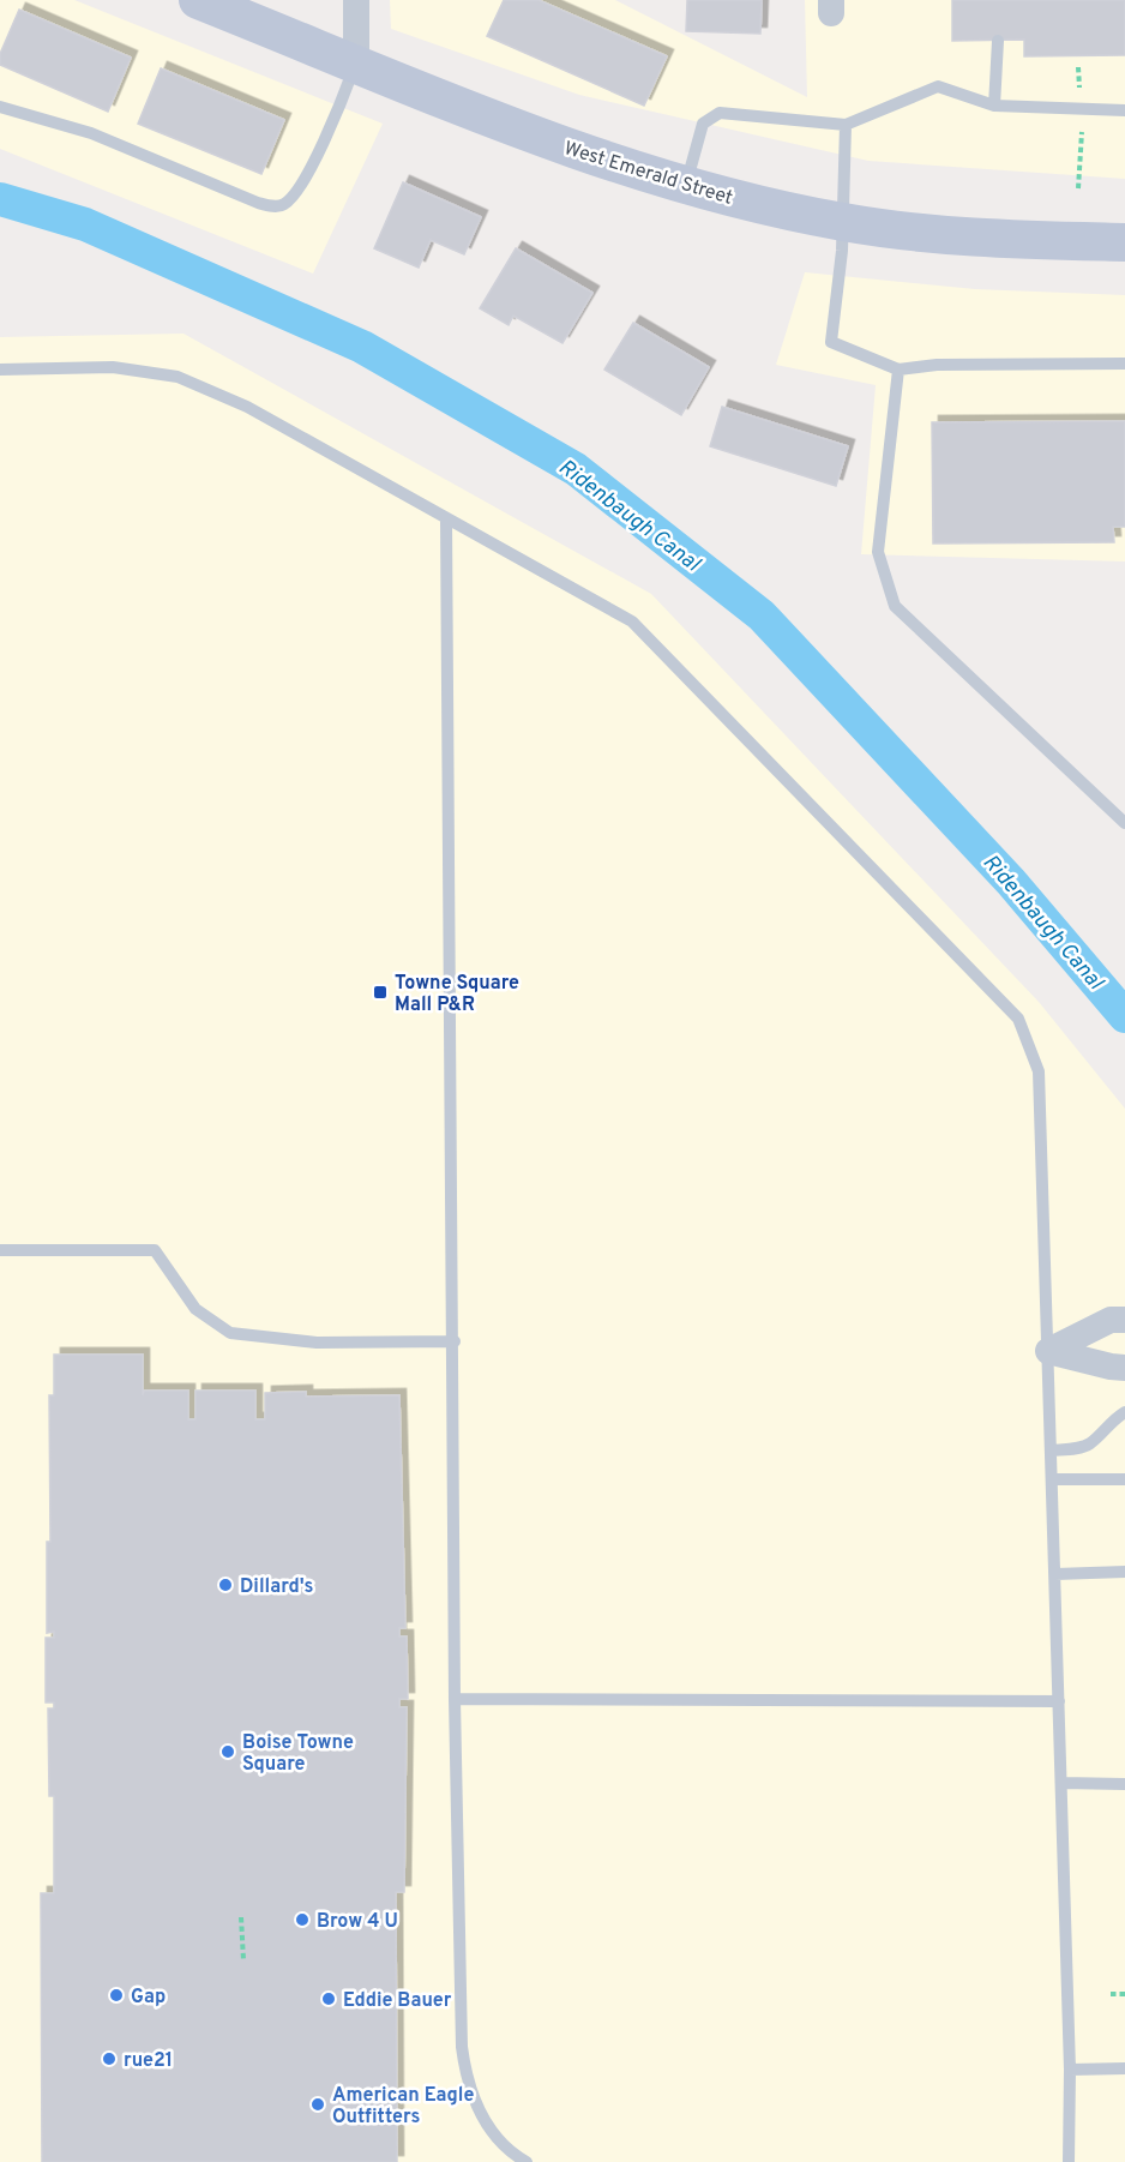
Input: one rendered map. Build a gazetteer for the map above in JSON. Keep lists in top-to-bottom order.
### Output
{
  "streets": {
    "main road": ["West Emerald Street"]
  },
  "water": ["Ridenbaugh Canal"],
  "places": {
    "transit": ["Towne Square Mall P&R"],
    "other": [
      "Dillard's",
      "Boise Towne Square",
      "Brow 4 U",
      "Gap",
      "Eddie Bauer",
      "rue21",
      "American Eagle Outfitters"
    ]
  }
}
